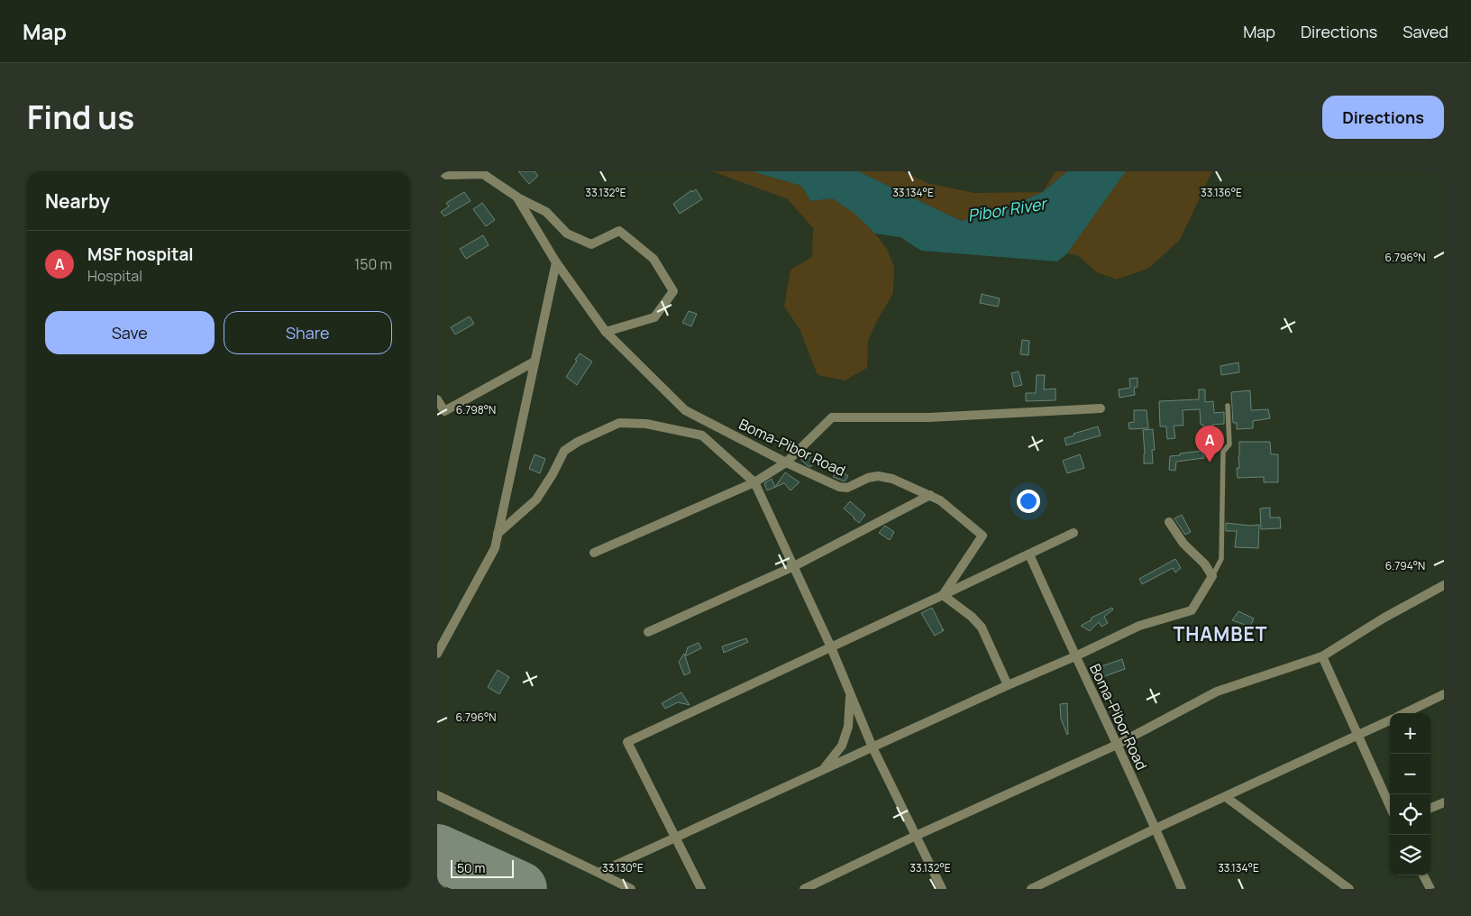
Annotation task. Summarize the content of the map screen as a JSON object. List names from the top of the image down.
{
  "streets": {
    "street": ["Boma-Pibor Road"]
  },
  "districts": ["THAMBET"],
  "water": ["Pibor River"],
  "scale_bar": "50 m",
  "page": {
    "header": "Map",
    "nav": ["Map", "Directions", "Saved"],
    "title": "Find us",
    "buttons": [
      "Directions",
      ["Save", "Share"]
    ],
    "heading": "Nearby",
    "list": [
      {
        "mark": "A",
        "name": "MSF hospital",
        "note": "Hospital",
        "value": "150 m"
      }
    ],
    "pins": "A",
    "map_buttons": ["+", "−"],
    "scale": "50 m"
  },
  "coordinates": [
    "33.132°E",
    "33.134°E",
    "33.136°E",
    "6.796°N",
    "6.798°N",
    "6.794°N",
    "33.130°E"
  ]
}
